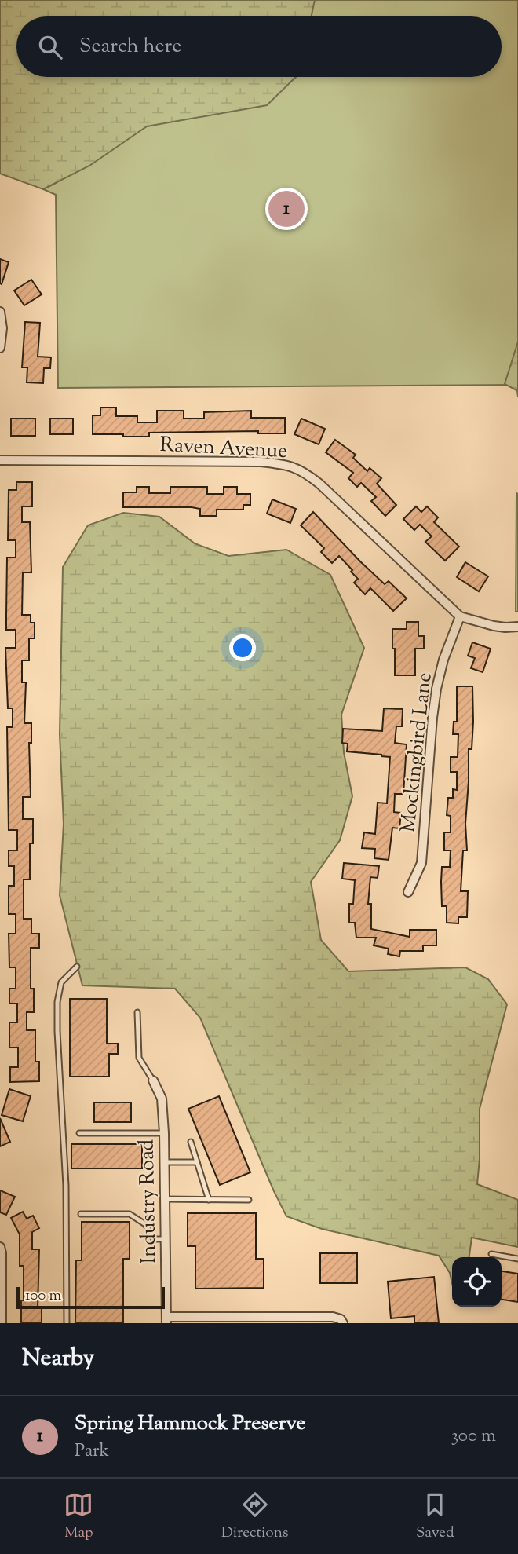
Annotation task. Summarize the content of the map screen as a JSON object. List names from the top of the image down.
{
  "streets": {
    "street": ["Raven Avenue", "Mockingbird Lane", "Industry Road"]
  },
  "crossings": [
    ["Raven Avenue", "Mockingbird Lane"]
  ],
  "scale_bar": "100 m",
  "page": {
    "search": "Search here",
    "pins": "1",
    "scale": "100 m",
    "heading": "Nearby",
    "list": [
      {
        "mark": "1",
        "name": "Spring Hammock Preserve",
        "note": "Park",
        "value": "300 m"
      }
    ],
    "nav": ["Map", "Directions", "Saved"]
  }
}
